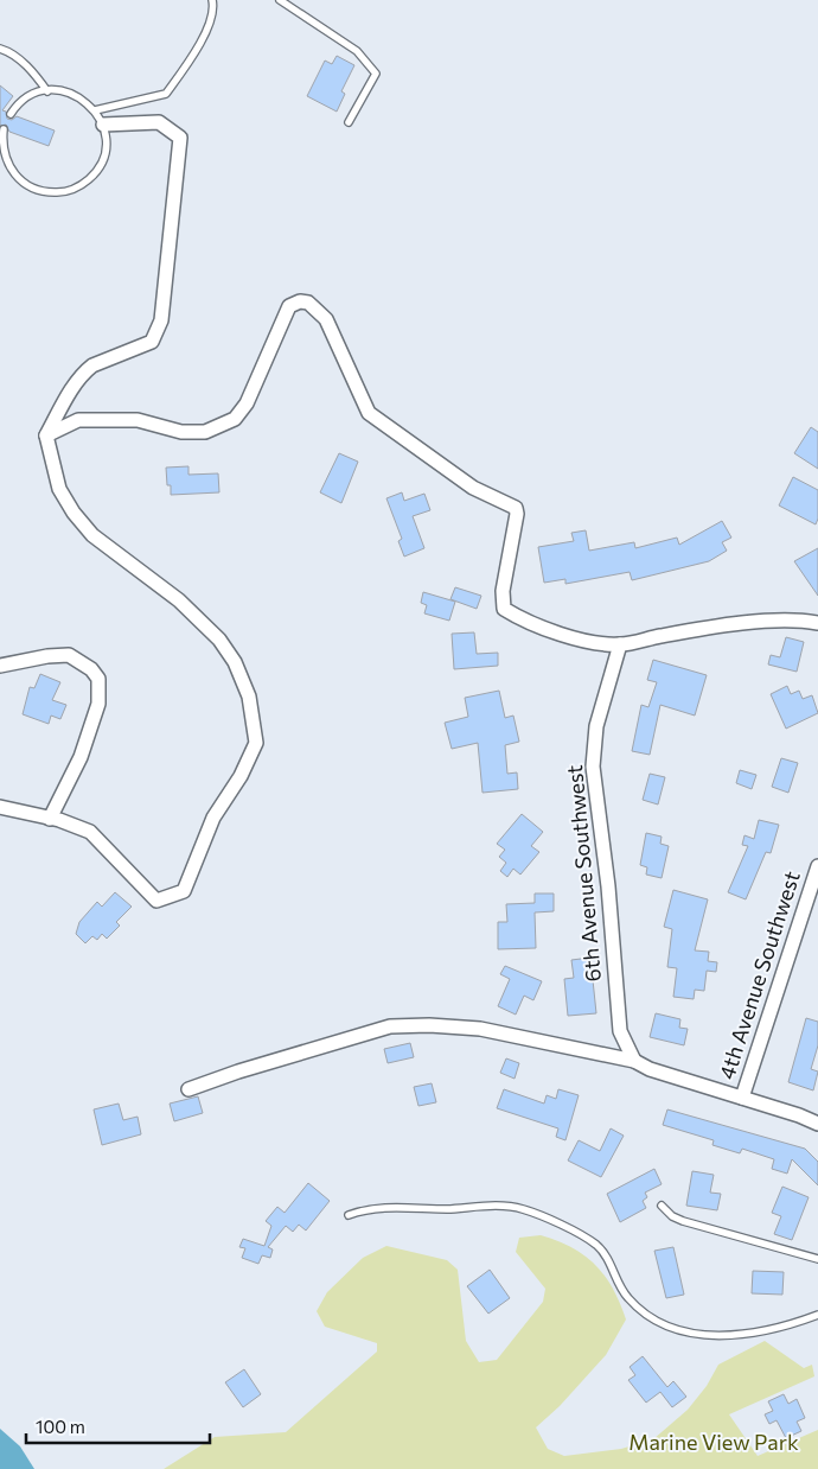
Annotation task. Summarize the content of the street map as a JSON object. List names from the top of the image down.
{
  "streets": {
    "street": ["6th Avenue Southwest", "4th Avenue Southwest"]
  },
  "parks": ["Marine View Park"],
  "scale_bar": "100 m"
}
